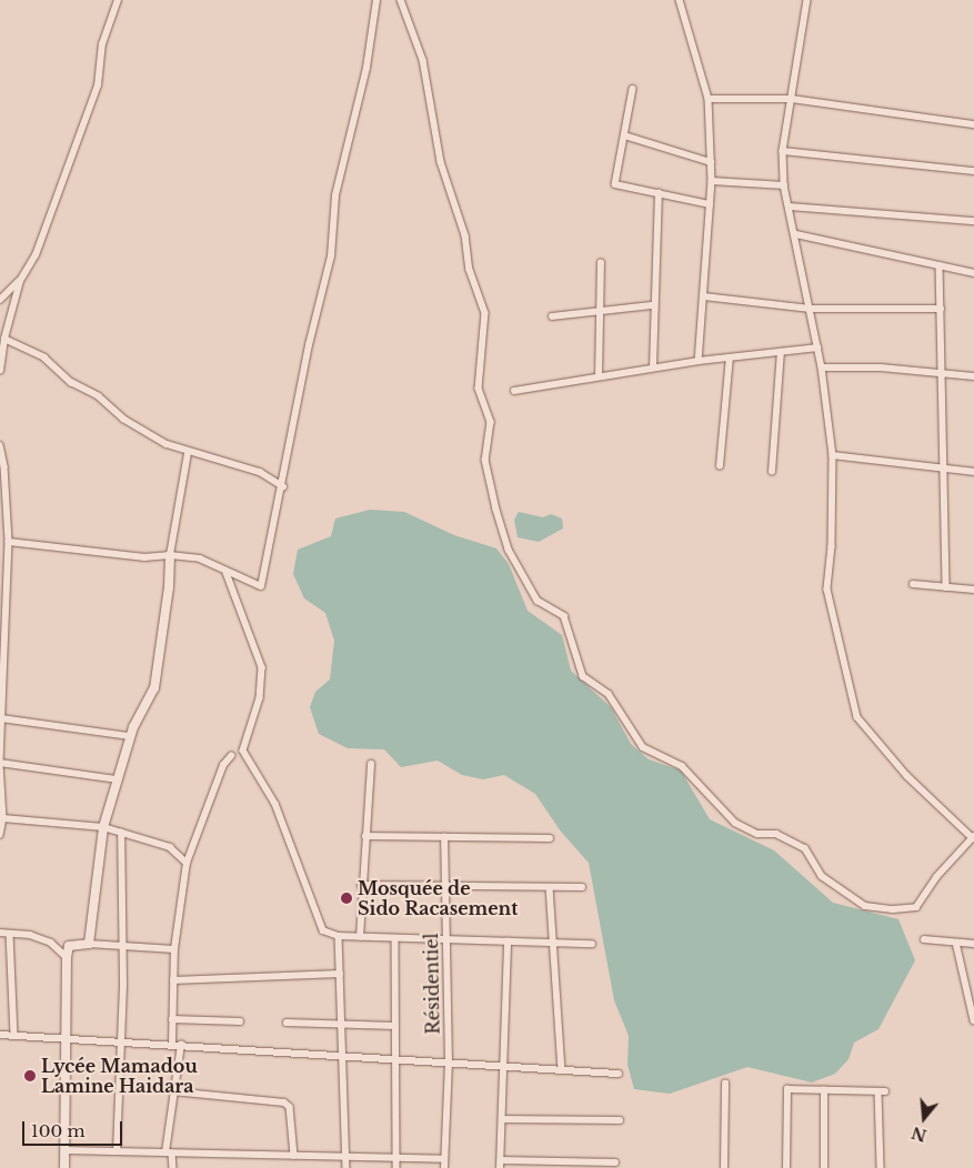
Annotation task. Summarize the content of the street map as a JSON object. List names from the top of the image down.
{
  "streets": {
    "street": ["Résidentiel"]
  },
  "places": ["Mosquée de Sido Racasement", "Lycée Mamadou Lamine Haidara"],
  "scale_bar": "100 m",
  "north": "bottom"
}
